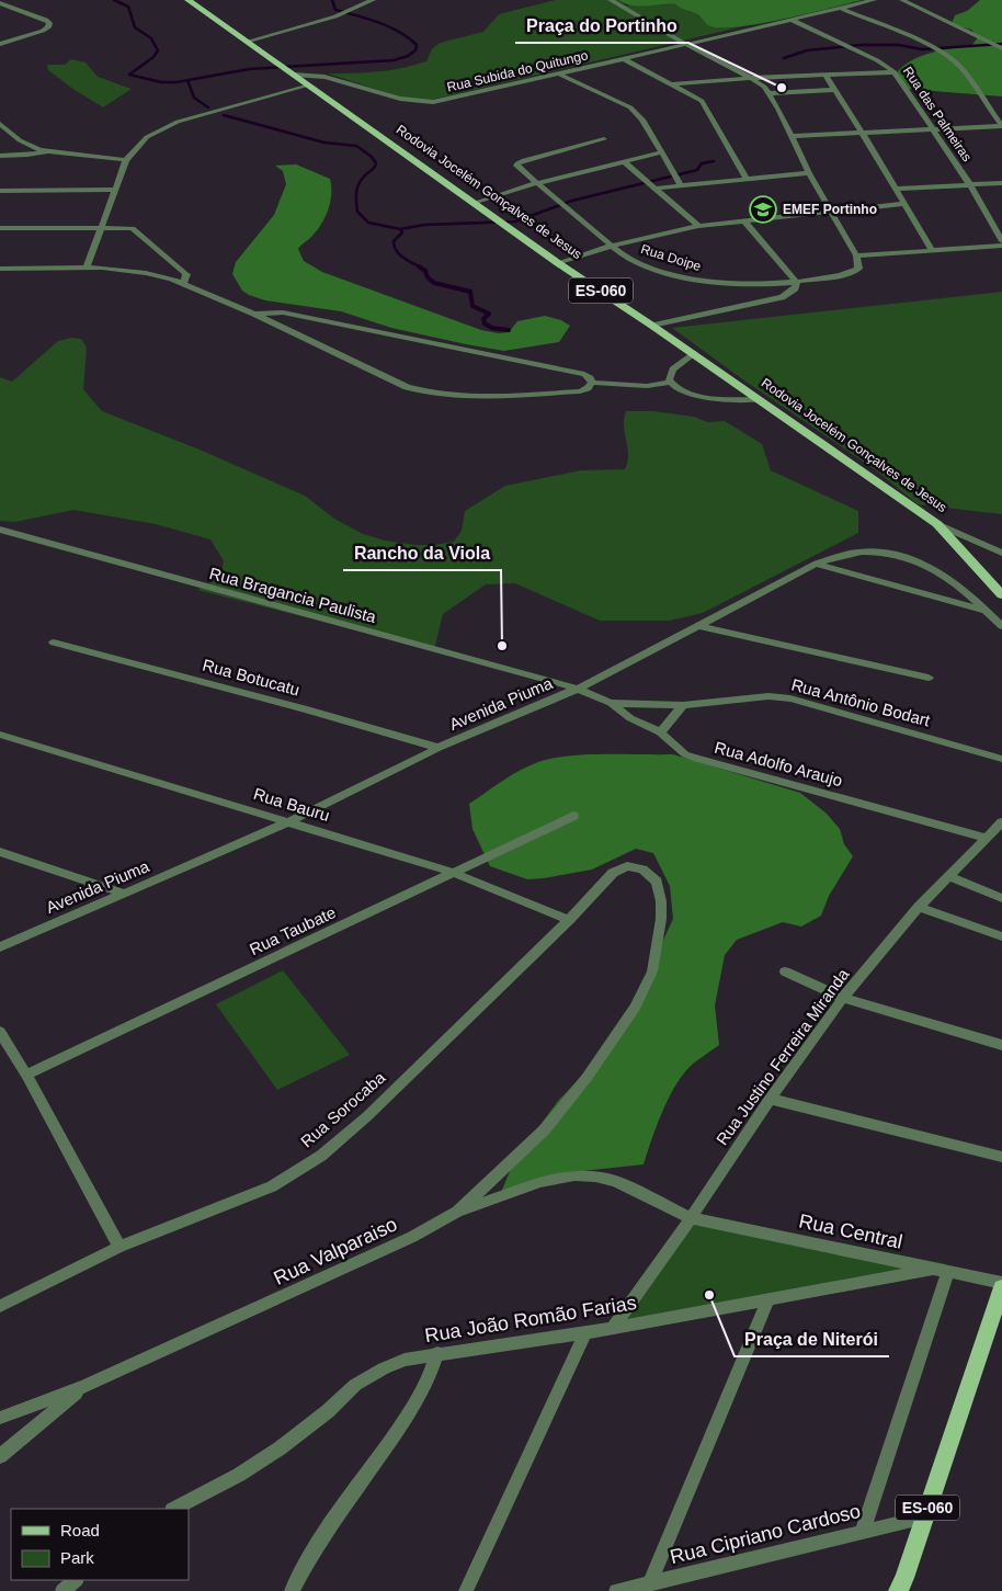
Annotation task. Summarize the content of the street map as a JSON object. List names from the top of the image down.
{
  "streets": {
    "main road": ["Rodovia Jocelém Gonçalves de Jesus", "ES-060"],
    "street": [
      "Rua Subida do Quitungo",
      "Rua das Palmeiras",
      "Rua Doipe",
      "Rua Bragancia Paulista",
      "Rua Botucatu",
      "Rua Antônio Bodart",
      "Avenida Piuma",
      "Rua Adolfo Araujo",
      "Rua Bauru",
      "Rua Taubate",
      "Rua Justino Ferreira Miranda",
      "Rua Sorocaba",
      "Rua Central",
      "Rua Valparaiso",
      "Rua João Romão Farias",
      "Rua Cipriano Cardoso"
    ]
  },
  "crossings": [
    ["Rua Subida do Quitungo", "Rua das Palmeiras"],
    ["Rua Subida do Quitungo", "Rodovia Jocelém Gonçalves de Jesus"],
    ["ES-060", "Rua Central"],
    ["ES-060", "Rua Cipriano Cardoso"],
    ["Rua Bragancia Paulista", "Avenida Piuma"],
    ["Rua Bragancia Paulista", "Rua Adolfo Araujo"],
    ["Rua Botucatu", "Avenida Piuma"],
    ["Rua Antônio Bodart", "Rua Adolfo Araujo"],
    ["Avenida Piuma", "Rua Adolfo Araujo"],
    ["Avenida Piuma", "Rua Bauru"],
    ["Rua Adolfo Araujo", "Rua Justino Ferreira Miranda"],
    ["Rua Bauru", "Rua Taubate"],
    ["Rua Bauru", "Rua Sorocaba"],
    ["Rua Justino Ferreira Miranda", "Rua Central"],
    ["Rua Justino Ferreira Miranda", "Rua Valparaiso"],
    ["Rua Justino Ferreira Miranda", "Rua João Romão Farias"],
    ["Rua Sorocaba", "Rua Valparaiso"],
    ["Rua Central", "Rua Valparaiso"],
    ["Rua Central", "Rua João Romão Farias"]
  ],
  "places": {
    "other": ["Praça do Portinho", "Rancho da Viola", "Praça de Niterói"],
    "school or university": ["EMEF Portinho"]
  },
  "legend": ["Road", "Park"]
}
